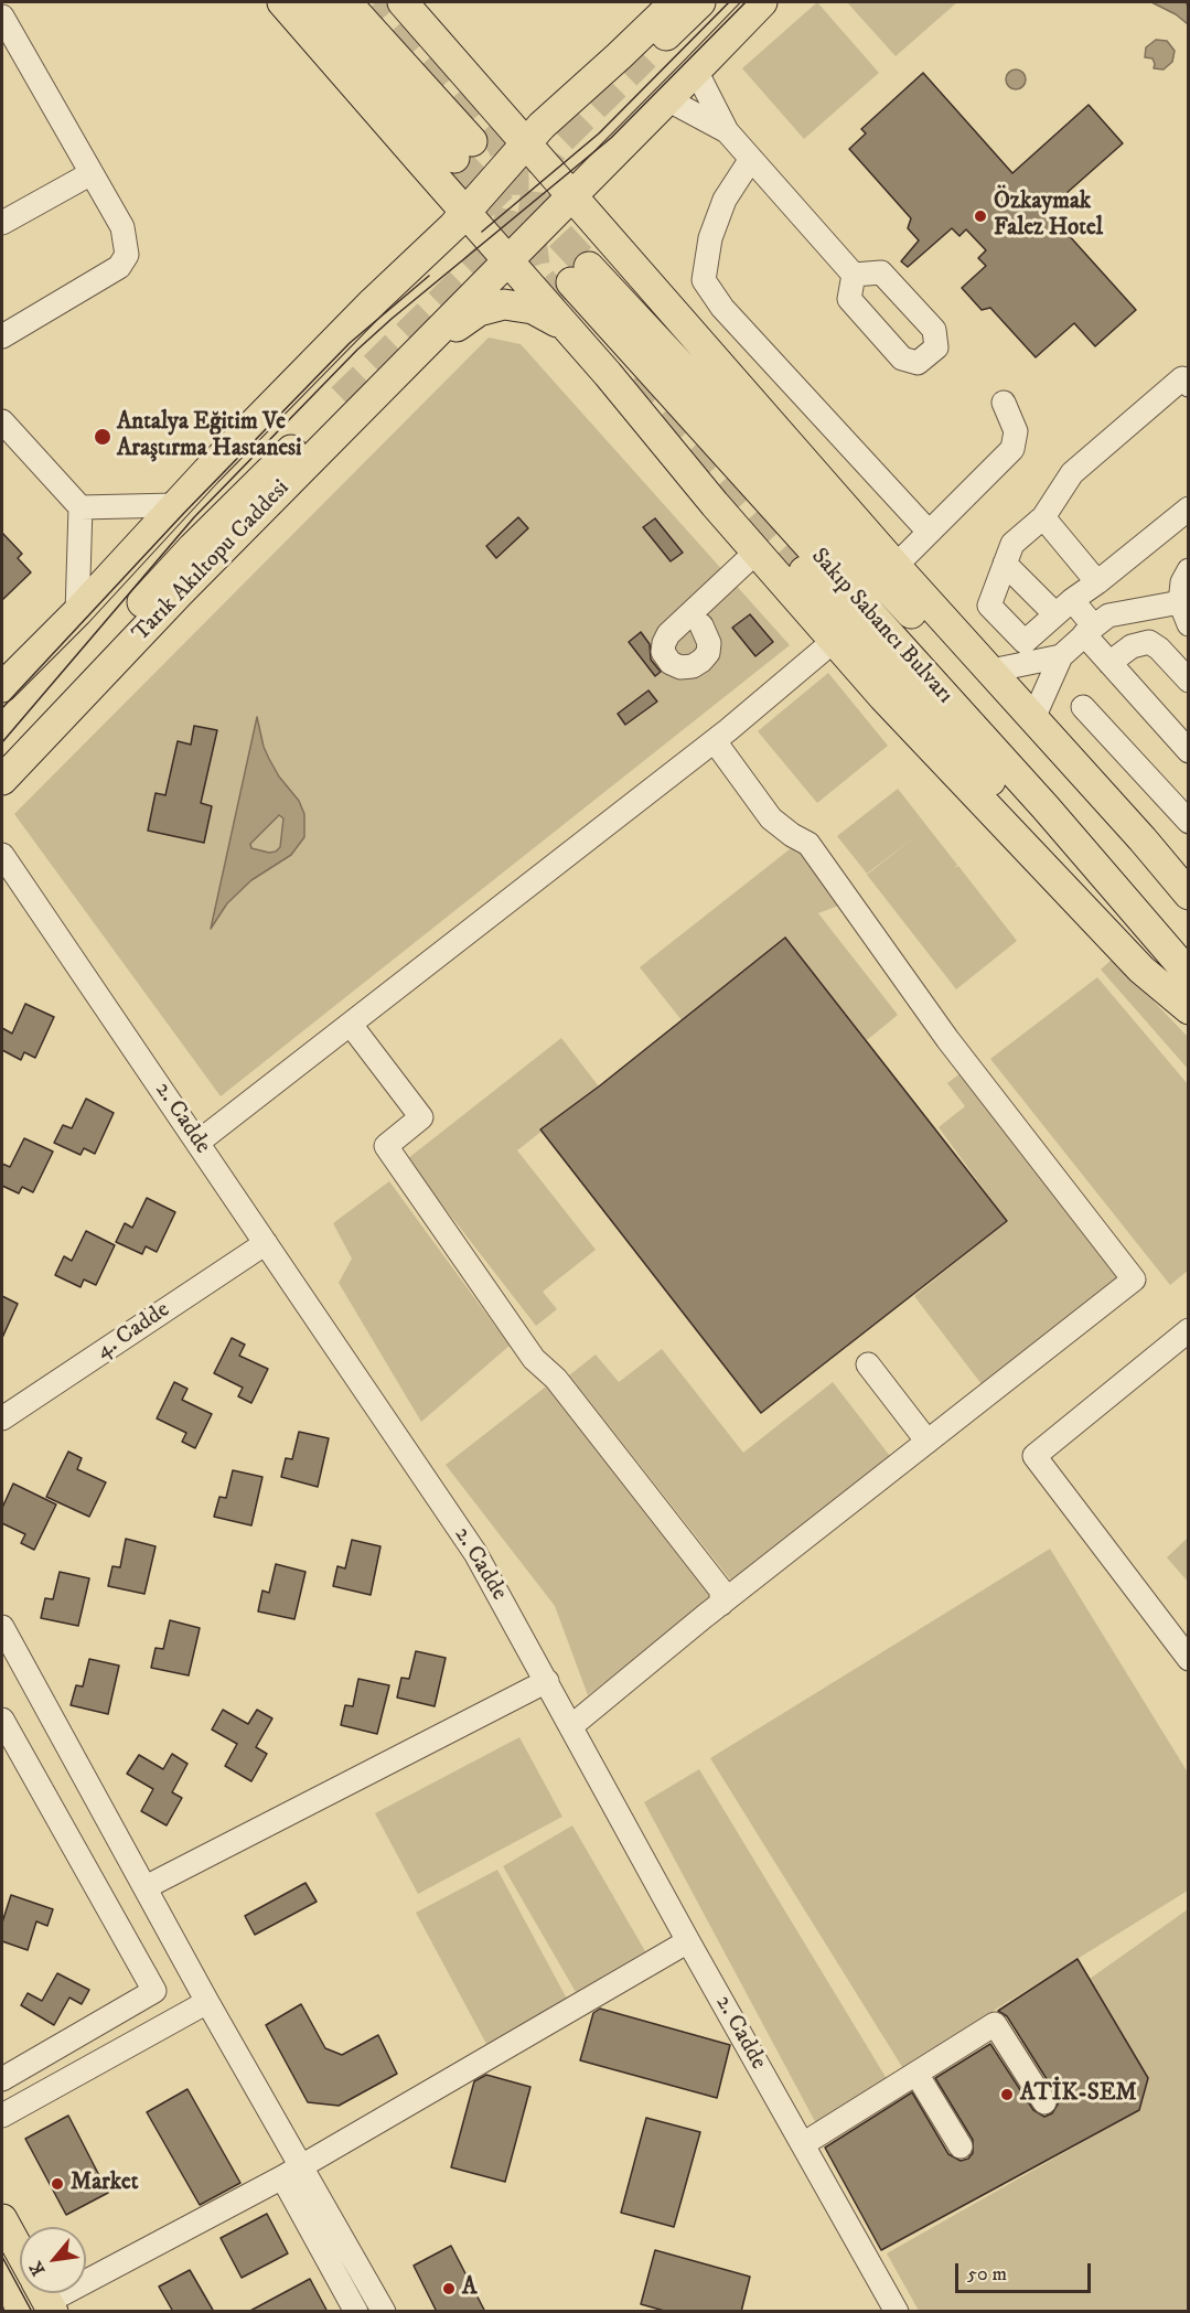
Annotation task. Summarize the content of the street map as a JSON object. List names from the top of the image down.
{
  "streets": {
    "main road": ["Tarık Akıltopu Caddesi", "Sakıp Sabancı Bulvarı"],
    "street": ["2. Cadde", "4. Cadde"]
  },
  "crossings": [
    ["2. Cadde", "4. Cadde"]
  ],
  "places": [
    "Özkaymak Falez Hotel",
    "Antalya Eğitim Ve Araştırma Hastanesi",
    "ATİK-SEM",
    "Market",
    "A"
  ],
  "scale_bar": "50 m",
  "north": "bottom left"
}
